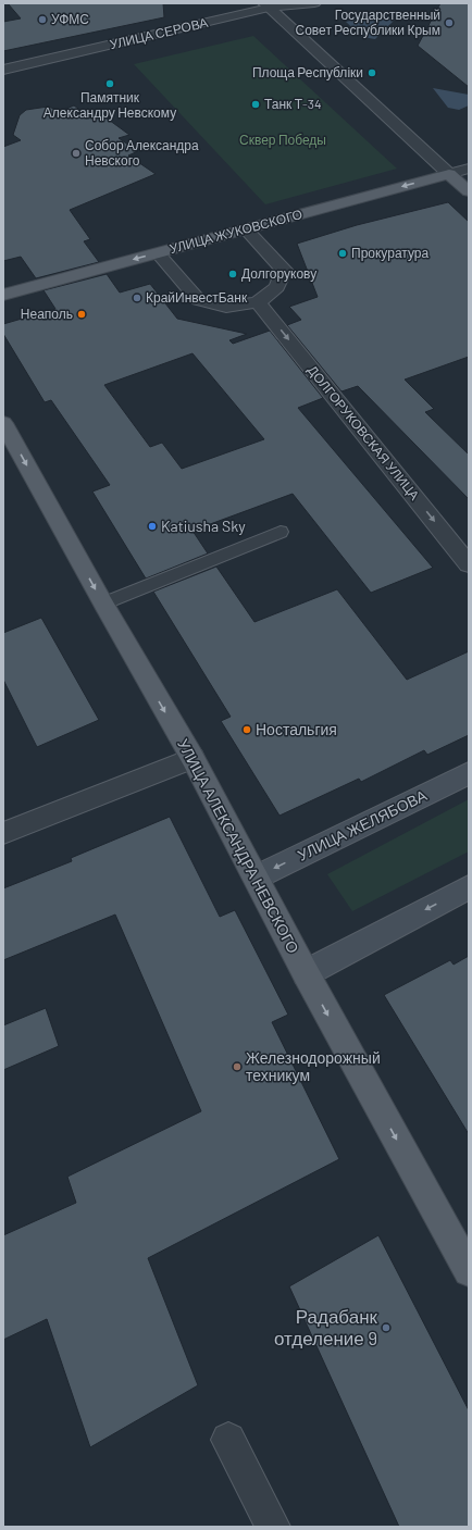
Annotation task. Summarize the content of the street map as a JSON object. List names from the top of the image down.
{
  "streets": {
    "main road": ["УЛИЦА ЖУКОВСКОГО", "УЛИЦА ЖЕЛЯБОВА", "УЛИЦА АЛЕКСАНДРА НЕВСКОГО"],
    "street": ["УЛИЦА СЕРОВА", "ДОЛГОРУКОВСКАЯ УЛИЦА"]
  },
  "crossings": [
    ["УЛИЦА ЖЕЛЯБОВА", "УЛИЦА АЛЕКСАНДРА НЕВСКОГО"]
  ],
  "one_way": ["УЛИЦА ЖУКОВСКОГО", "ДОЛГОРУКОВСКАЯ УЛИЦА", "УЛИЦА АЛЕКСАНДРА НЕВСКОГО"],
  "parks": ["Сквер Победы"],
  "places": [
    "УФМС",
    "Государственный Совет Республики Крым",
    "Площа Республіки",
    "Памятник Александру Невскому",
    "Танк Т-34",
    "Собор Александра Невского",
    "Прокуратура",
    "Долгорукову",
    "КрайИнвестБанк",
    "Неаполь",
    "Katiusha Sky",
    "Ностальгия",
    "Железнодорожный техникум",
    "Радабанк отделение 9"
  ]
}
